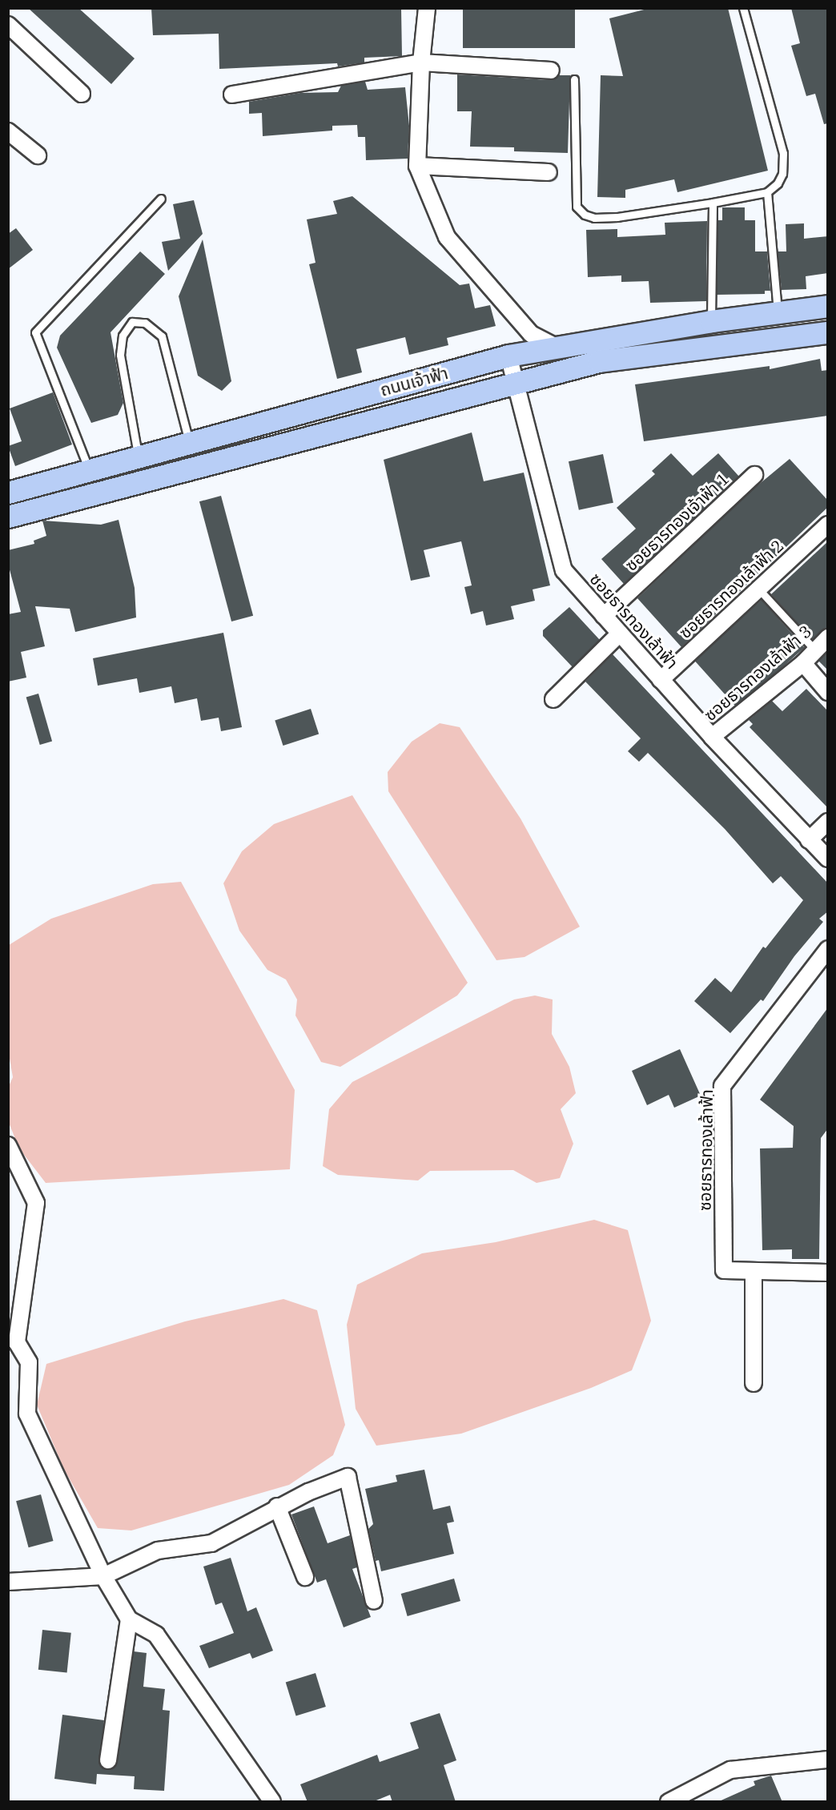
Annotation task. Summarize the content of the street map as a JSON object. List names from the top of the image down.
{
  "streets": {
    "main road": ["ถนนเจ้าฟ้า"],
    "street": [
      "ซอยธารทองเจ้าฟ้า 1",
      "ซอยธารทองเล้าฟ้า 2",
      "ซอยธารทองเล้าฟ้า",
      "ซอยธารทองเล้าฟ้า 3"
    ]
  },
  "crossings": [
    ["ถนนเจ้าฟ้า", "ซอยธารทองเล้าฟ้า"],
    ["ซอยธารทองเจ้าฟ้า 1", "ซอยธารทองเล้าฟ้า"],
    ["ซอยธารทองเล้าฟ้า 2", "ซอยธารทองเล้าฟ้า"],
    ["ซอยธารทองเล้าฟ้า", "ซอยธารทองเล้าฟ้า 3"]
  ]
}
